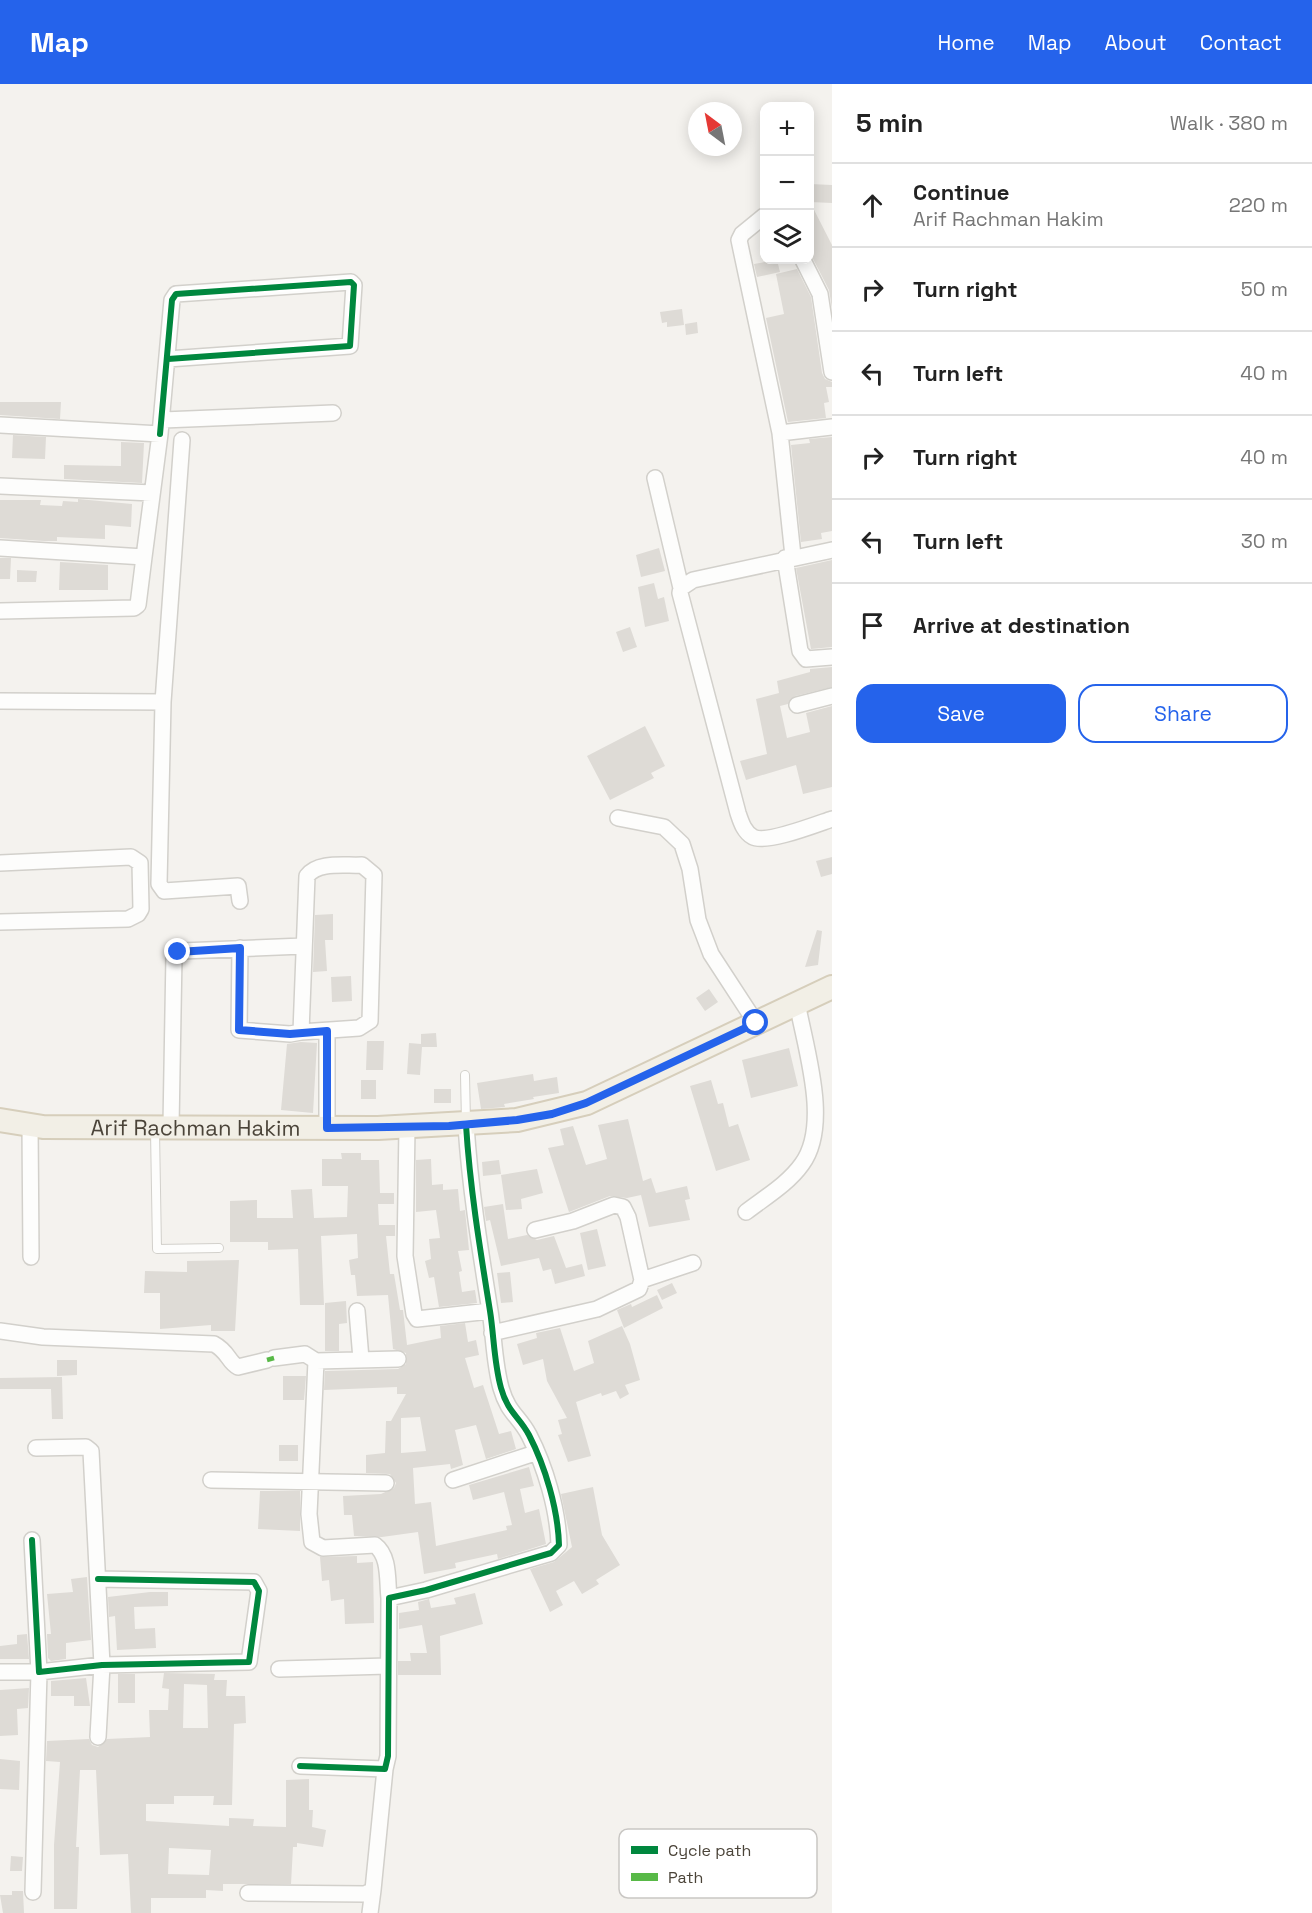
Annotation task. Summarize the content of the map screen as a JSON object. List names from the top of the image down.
{
  "streets": {
    "main road": ["Arif Rachman Hakim"]
  },
  "legend": ["Cycle path", "Path"],
  "north": "top left",
  "page": {
    "header": "Map",
    "nav": [
      "Home",
      "Map",
      "About",
      "Contact"
    ],
    "heading": ["5 min", "Walk · 380 m"],
    "map_buttons": ["+", "−"],
    "list": [
      ["Continue", "Arif Rachman Hakim", "220 m"],
      ["Turn right", "50 m"],
      ["Turn left", "40 m"],
      ["Turn right", "40 m"],
      ["Turn left", "30 m"],
      "Arrive at destination"
    ],
    "buttons": ["Save", "Share"]
  }
}
